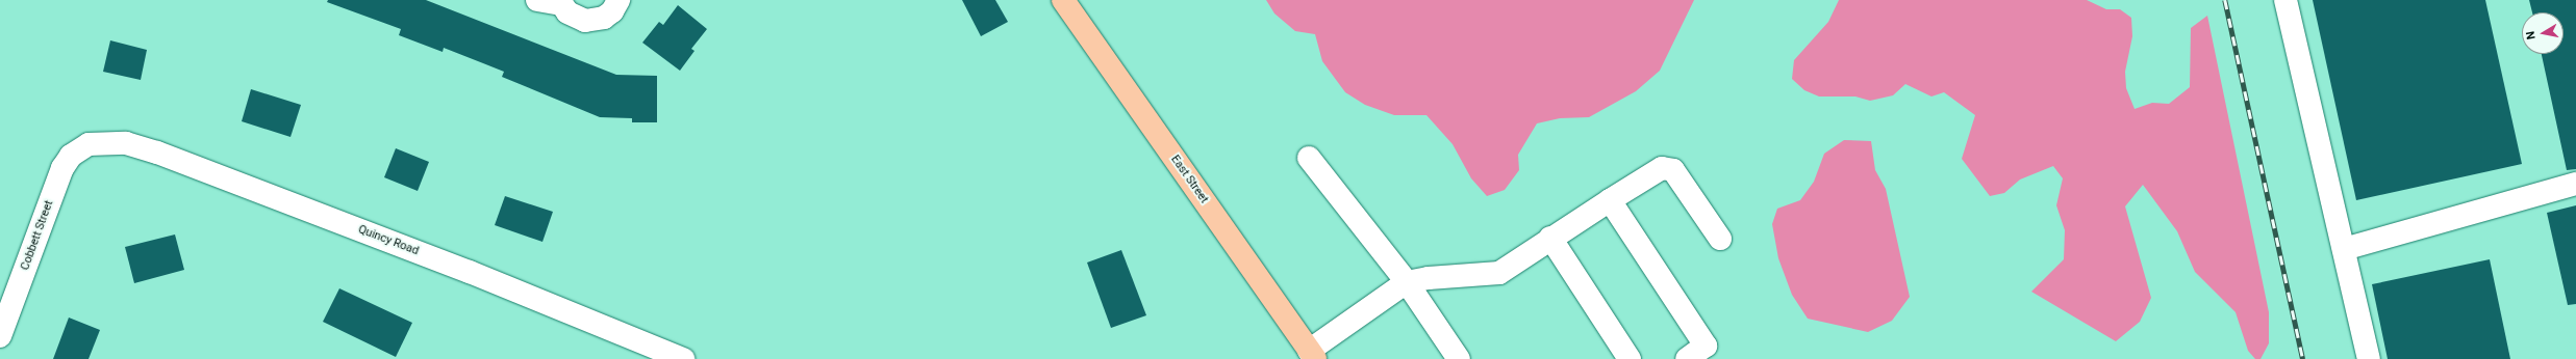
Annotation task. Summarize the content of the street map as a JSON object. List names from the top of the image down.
{
  "streets": {
    "main road": ["East Street"],
    "street": ["Cobbett Street", "Quincy Road"]
  },
  "crossings": [
    ["Cobbett Street", "Quincy Road"]
  ],
  "north": "left"
}
